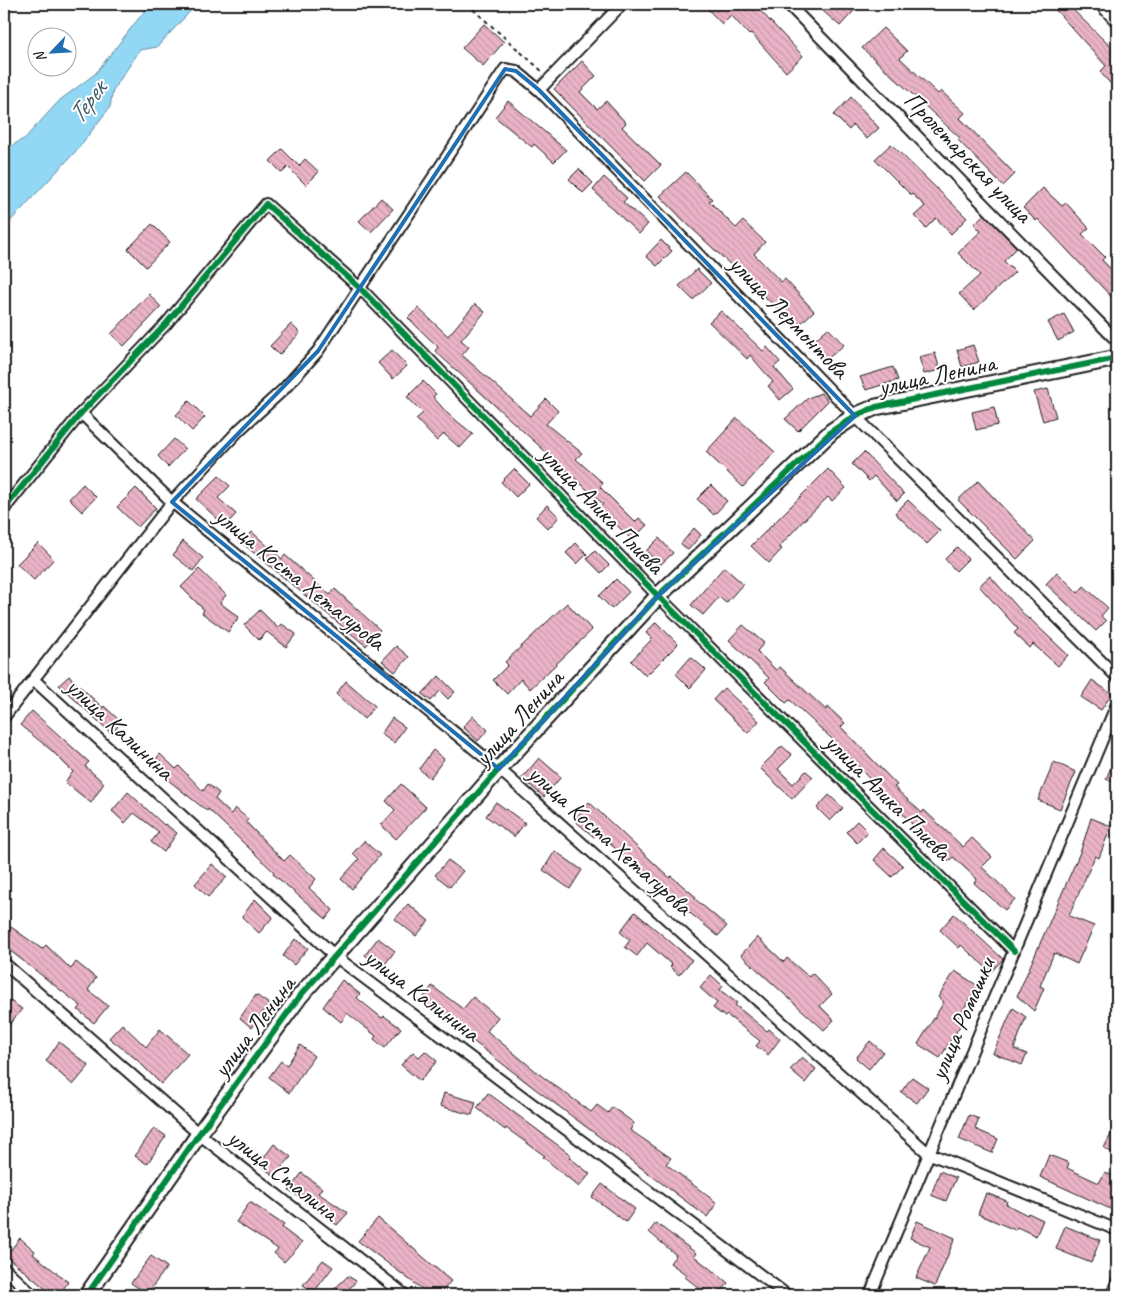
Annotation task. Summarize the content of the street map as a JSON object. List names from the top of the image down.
{
  "streets": {
    "street": [
      "Пролетарская улица",
      "улица Лермонтова",
      "улица Ленина",
      "улица Алика Плиева",
      "улица Коста Хетагурова",
      "улица Калинина",
      "улица Ромашки",
      "улица Сталина"
    ]
  },
  "crossings": [
    ["улица Лермонтова", "улица Ленина"],
    ["улица Лермонтова", "улица Алика Плиева"],
    ["улица Ленина", "улица Алика Плиева"],
    ["улица Ленина", "улица Коста Хетагурова"],
    ["улица Ленина", "улица Калинина"],
    ["улица Ленина", "улица Сталина"],
    ["улица Алика Плиева", "улица Коста Хетагурова"],
    ["улица Алика Плиева", "улица Ромашки"],
    ["улица Коста Хетагурова", "улица Ромашки"]
  ],
  "water": ["Терек"],
  "north": "bottom left"
}
